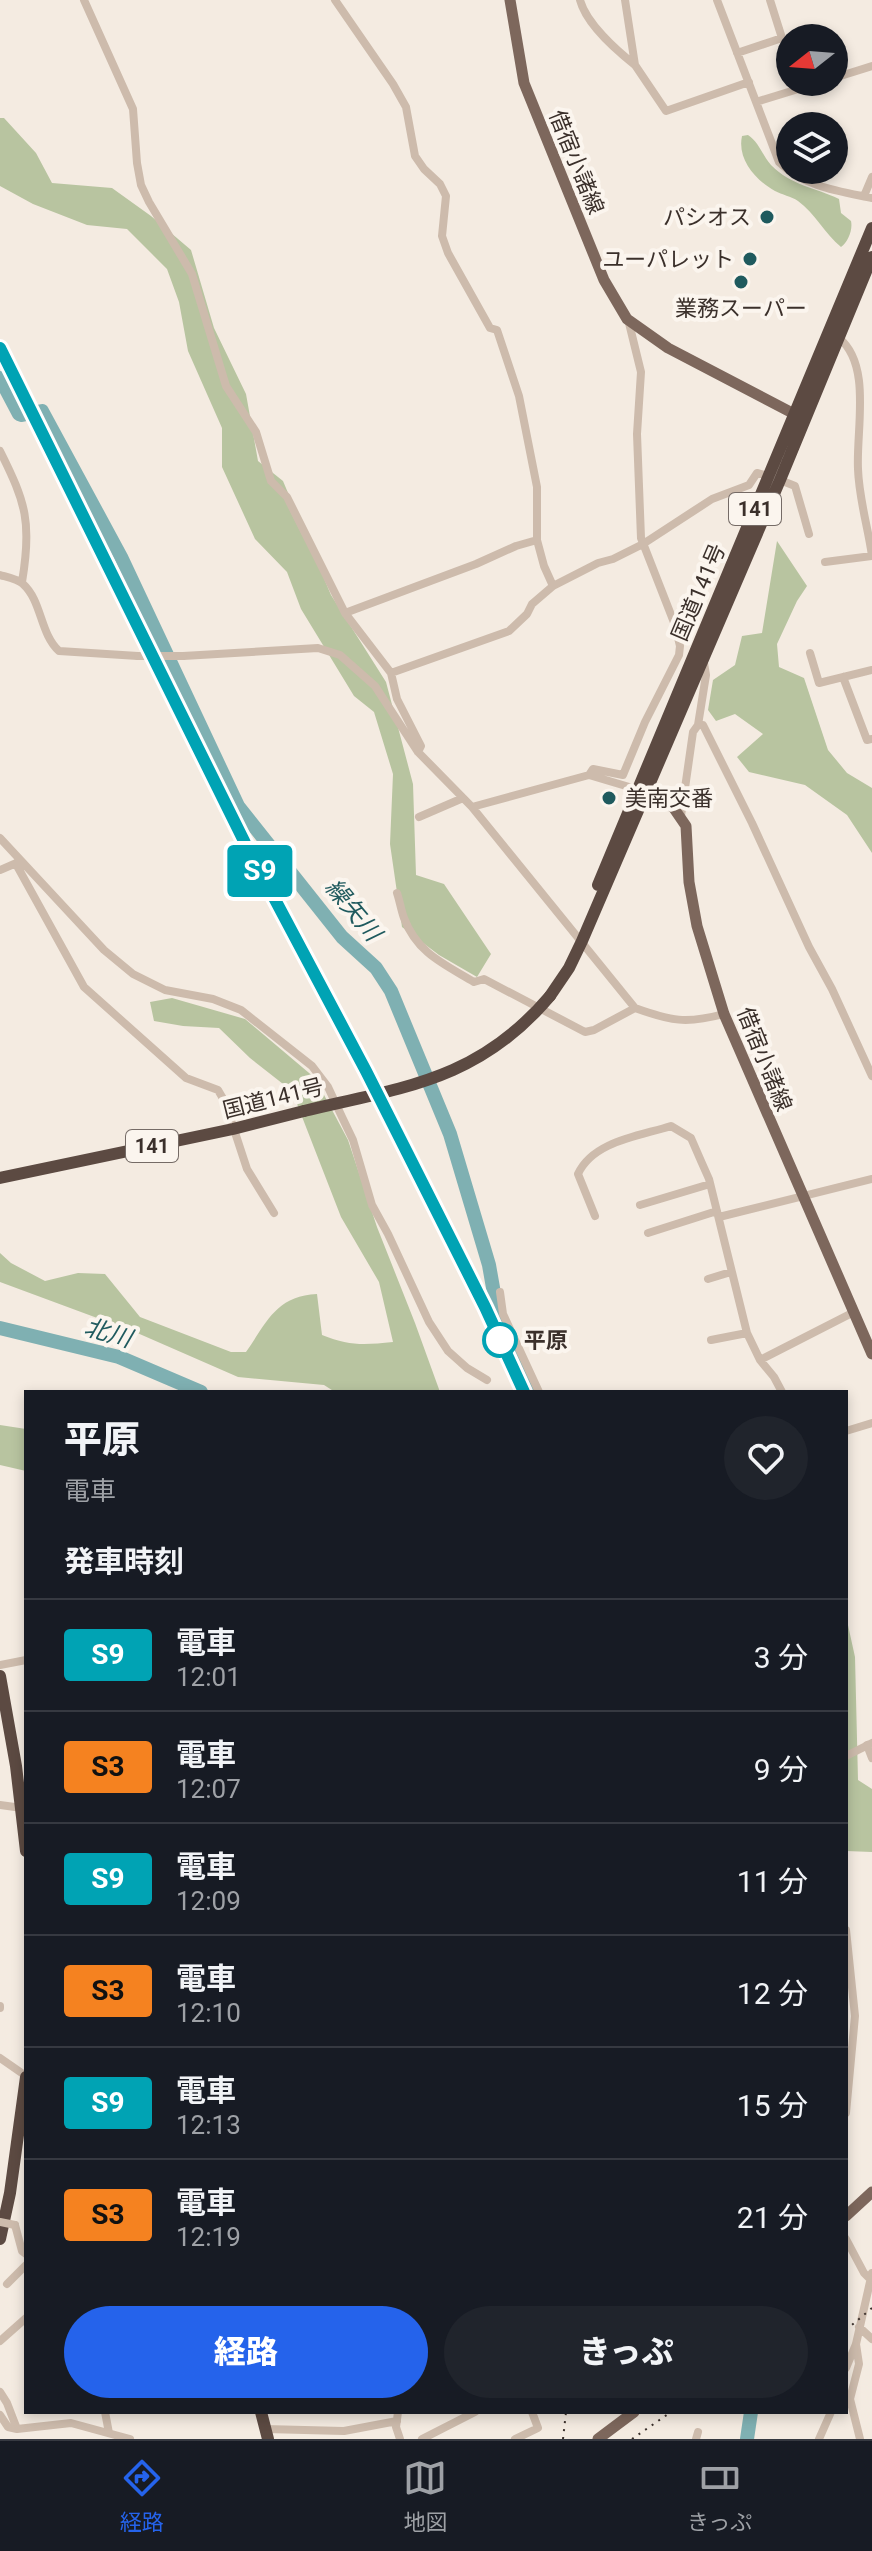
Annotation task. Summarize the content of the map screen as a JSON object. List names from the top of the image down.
{
  "streets": {
    "highway": ["141", "国道141号"],
    "main road": ["借宿小諸線"]
  },
  "crossings": [
    ["借宿小諸線", "国道141号"]
  ],
  "water": ["繰矢川", "北川"],
  "places": [
    "パシオス",
    "ユーパレット",
    "業務スーパー",
    "美南交番",
    "平原"
  ],
  "north": "left",
  "page": {
    "on_map": "S9",
    "heading": [
      ["平原", "電車"],
      "発車時刻"
    ],
    "list": [
      {
        "mark": "S9",
        "name": "電車",
        "note": "12:01",
        "value": "3 分"
      },
      {
        "mark": "S3",
        "name": "電車",
        "note": "12:07",
        "value": "9 分"
      },
      {
        "mark": "S9",
        "name": "電車",
        "note": "12:09",
        "value": "11 分"
      },
      {
        "mark": "S3",
        "name": "電車",
        "note": "12:10",
        "value": "12 分"
      },
      {
        "mark": "S9",
        "name": "電車",
        "note": "12:13",
        "value": "15 分"
      },
      {
        "mark": "S3",
        "name": "電車",
        "note": "12:19",
        "value": "21 分"
      }
    ],
    "buttons": ["経路", "きっぷ"],
    "tabs": ["経路", "地図", "きっぷ"]
  }
}
